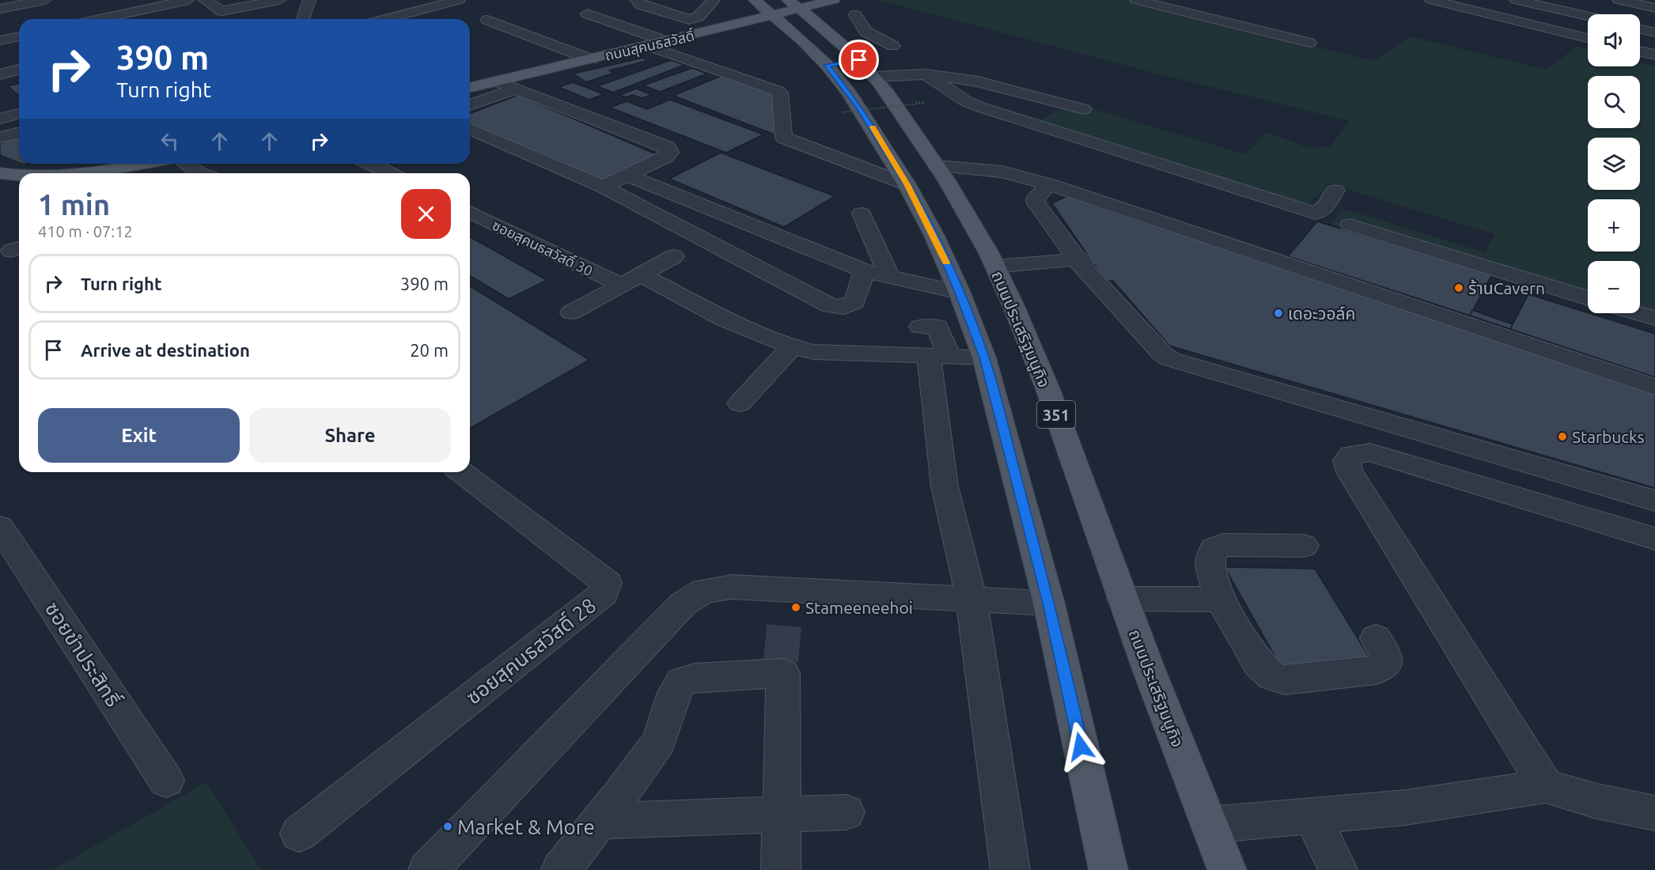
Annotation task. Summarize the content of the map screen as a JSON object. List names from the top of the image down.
{
  "streets": {
    "main road": ["ถนนสุคนธสวัสดิ์", "ถนนประเสริฐมนูกิจ", "351"],
    "street": ["ซอยสุคนธสวัสดิ์ 30", "ซอยสุคนธสวัสดิ์ 28", "ซอยขำประสิทธิ์"]
  },
  "crossings": [
    ["ถนนสุคนธสวัสดิ์", "ถนนประเสริฐมนูกิจ"]
  ],
  "places": [
    "ร้านCavern",
    "เดอะวอล์ค",
    "Starbucks",
    "Stameeneehoi",
    "Market & More"
  ],
  "page": {
    "map_buttons": ["+", "−"],
    "turn": ["390 m", "Turn right"],
    "heading": ["1 min", "410 m · 07:12"],
    "list": [
      {
        "name": "Turn right",
        "value": "390 m"
      },
      {
        "name": "Arrive at destination",
        "value": "20 m"
      }
    ],
    "buttons": ["Exit", "Share"]
  }
}
